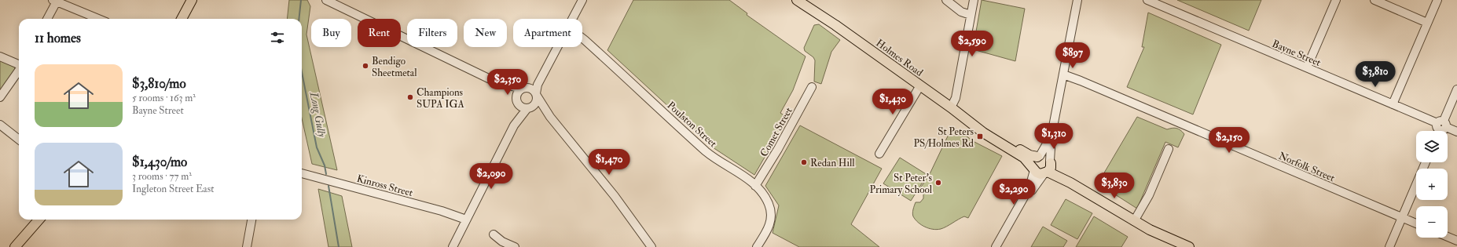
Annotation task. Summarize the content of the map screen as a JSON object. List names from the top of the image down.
{
  "streets": {
    "main road": ["Holmes Road"],
    "street": [
      "Bayne Street",
      "Poulston Street",
      "Comet Street",
      "Norfolk Street",
      "Kinross Street"
    ]
  },
  "crossings": [
    ["Poulston Street", "Comet Street"]
  ],
  "water": ["Long Gully"],
  "places": {
    "other": [
      "Bendigo Sheetmetal",
      "Champions SUPA IGA",
      "Redan Hill",
      "St Peter's Primary School"
    ],
    "transit": ["St Peters PS/Holmes Rd"]
  },
  "page": {
    "chip": [
      "Buy",
      "Rent",
      "Filters",
      "New",
      "Apartment"
    ],
    "heading": "11 homes",
    "price": [
      "$2,590",
      "$897",
      "$3,810",
      "$2,350",
      "$1,430",
      "$1,310",
      "$2,150",
      "$1,470",
      "$2,090",
      "$3,830",
      "$2,290"
    ],
    "list": [
      {
        "name": "$3,810/mo",
        "note": "5 rooms · 163 m² · Bayne Street"
      },
      {
        "name": "$1,430/mo",
        "note": "3 rooms · 77 m² · Ingleton Street East"
      }
    ],
    "map_buttons": ["+", "−"]
  }
}
